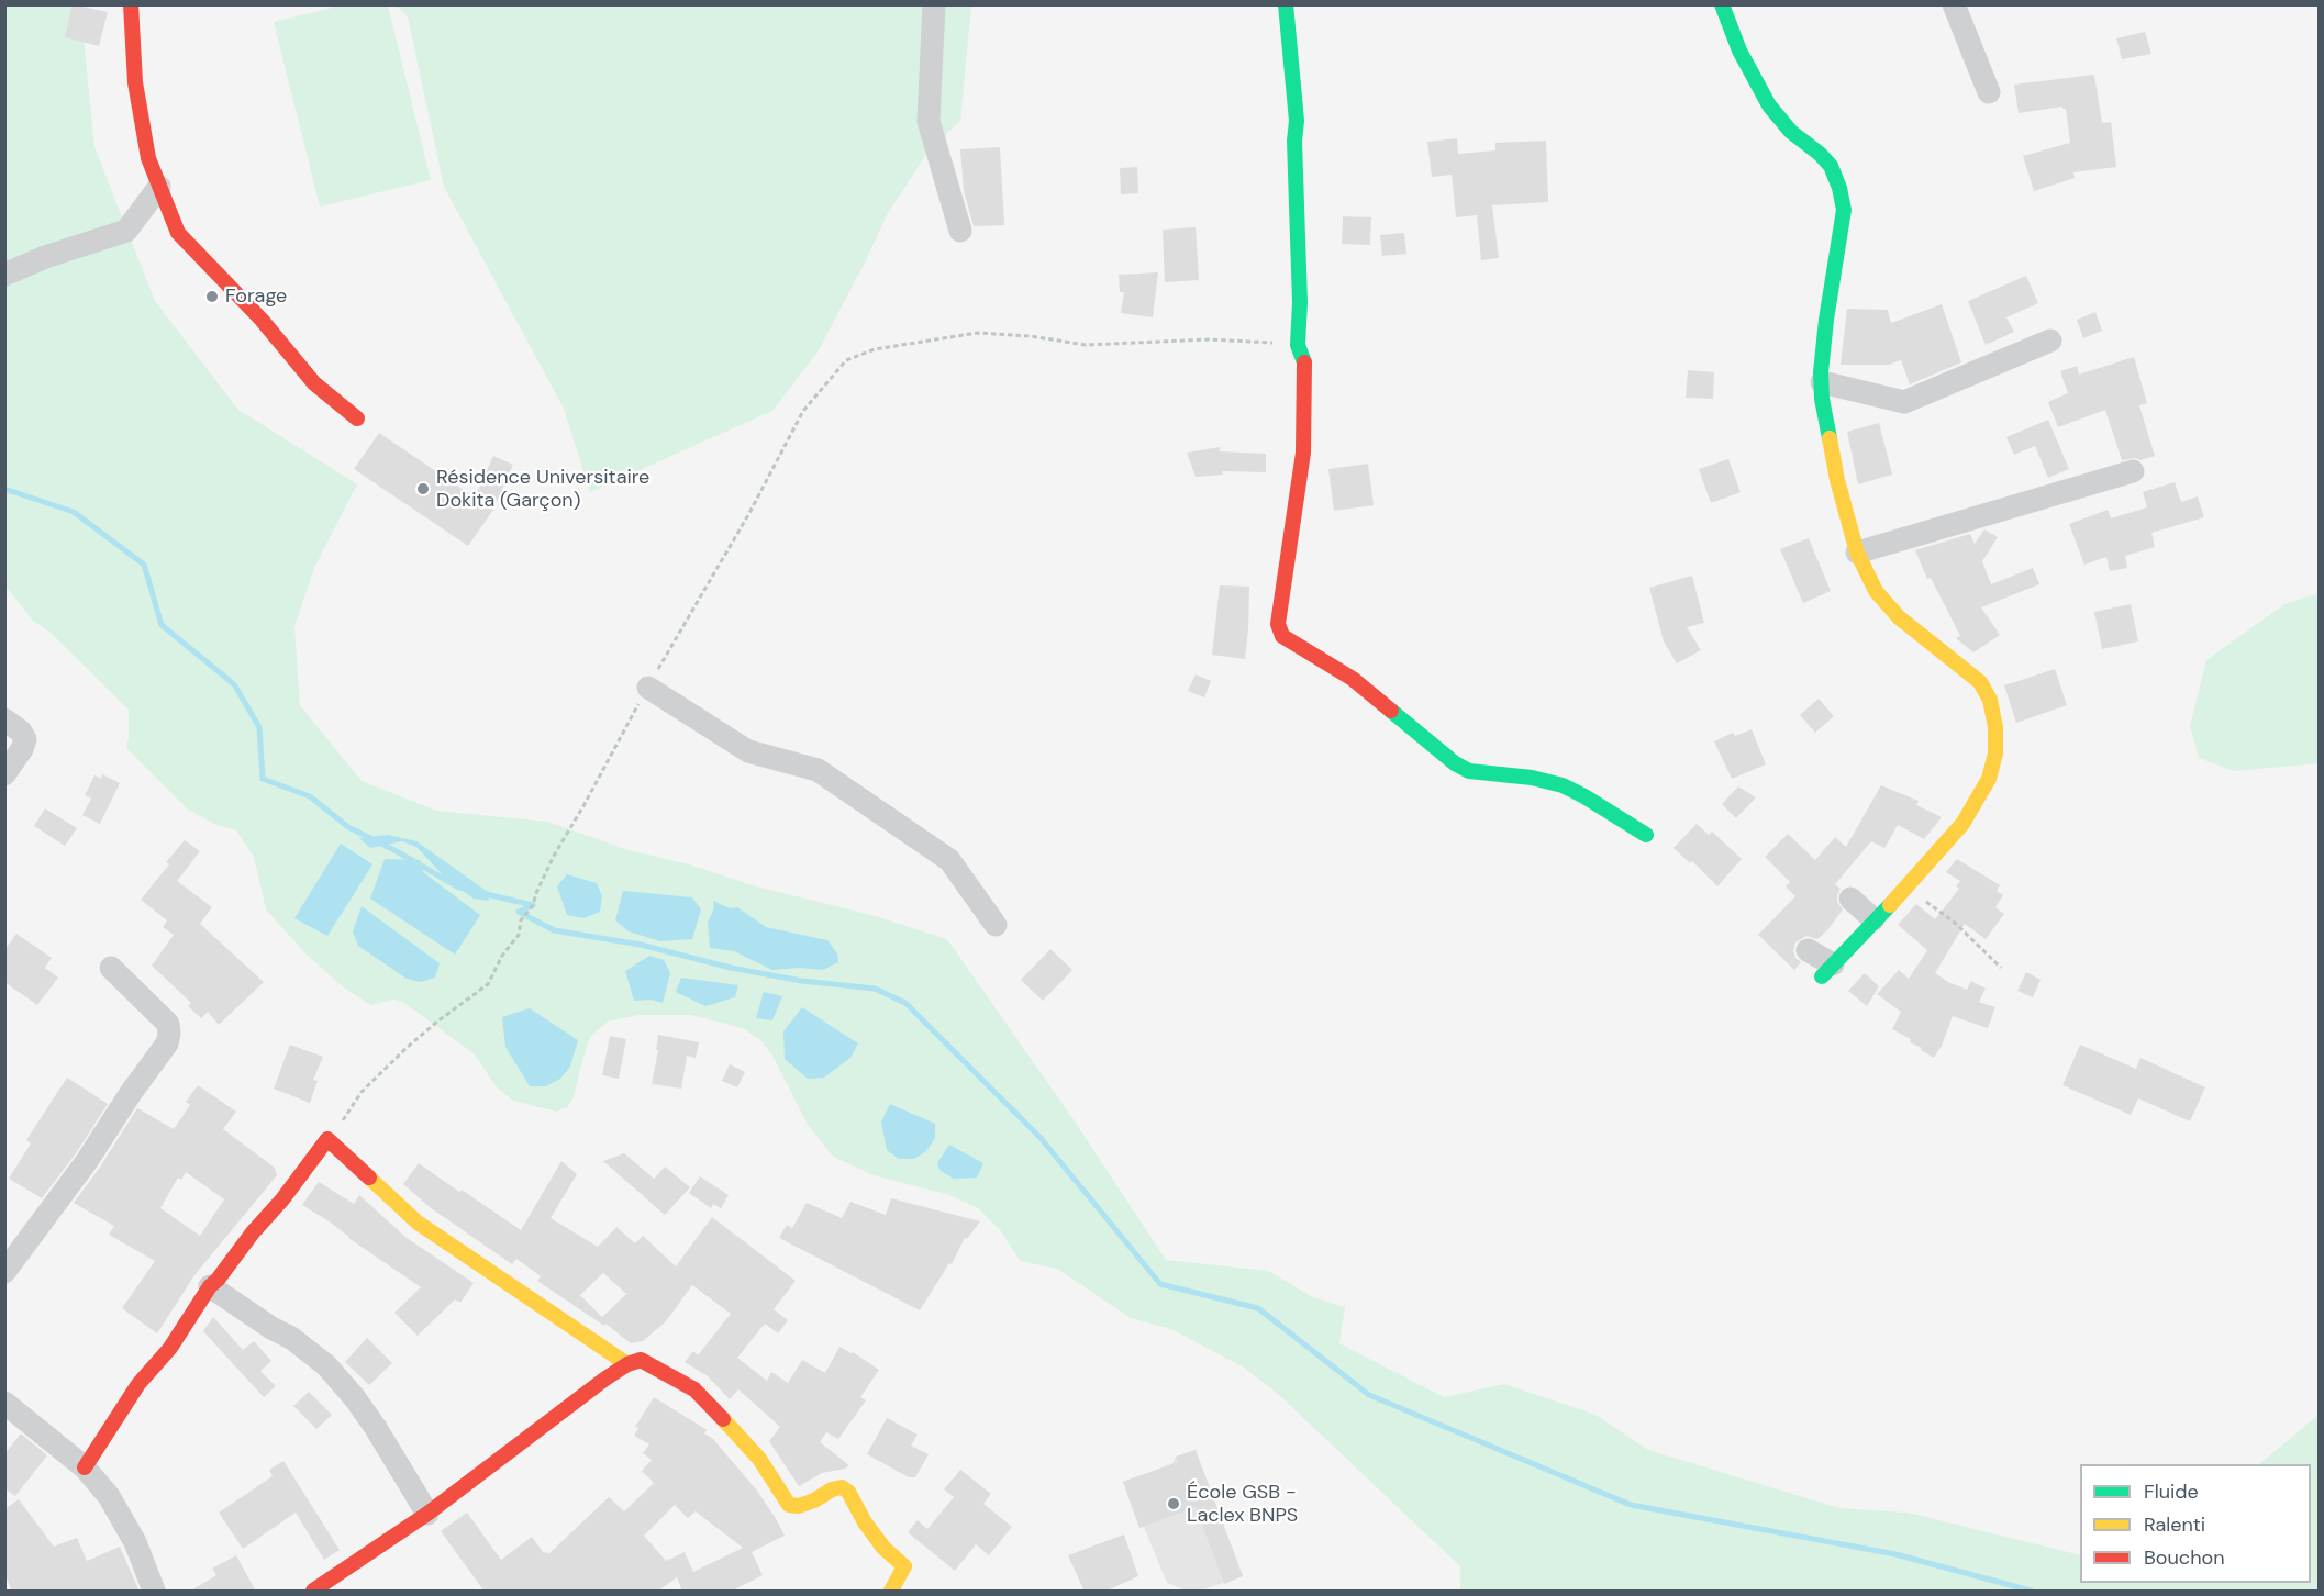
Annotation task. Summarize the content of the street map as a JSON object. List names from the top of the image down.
{
  "places": ["Forage", "Résidence Universitaire Dokita (Garçon)", "École GSB - Laclex BNPS"],
  "legend": ["Fluide", "Ralenti", "Bouchon"]
}
